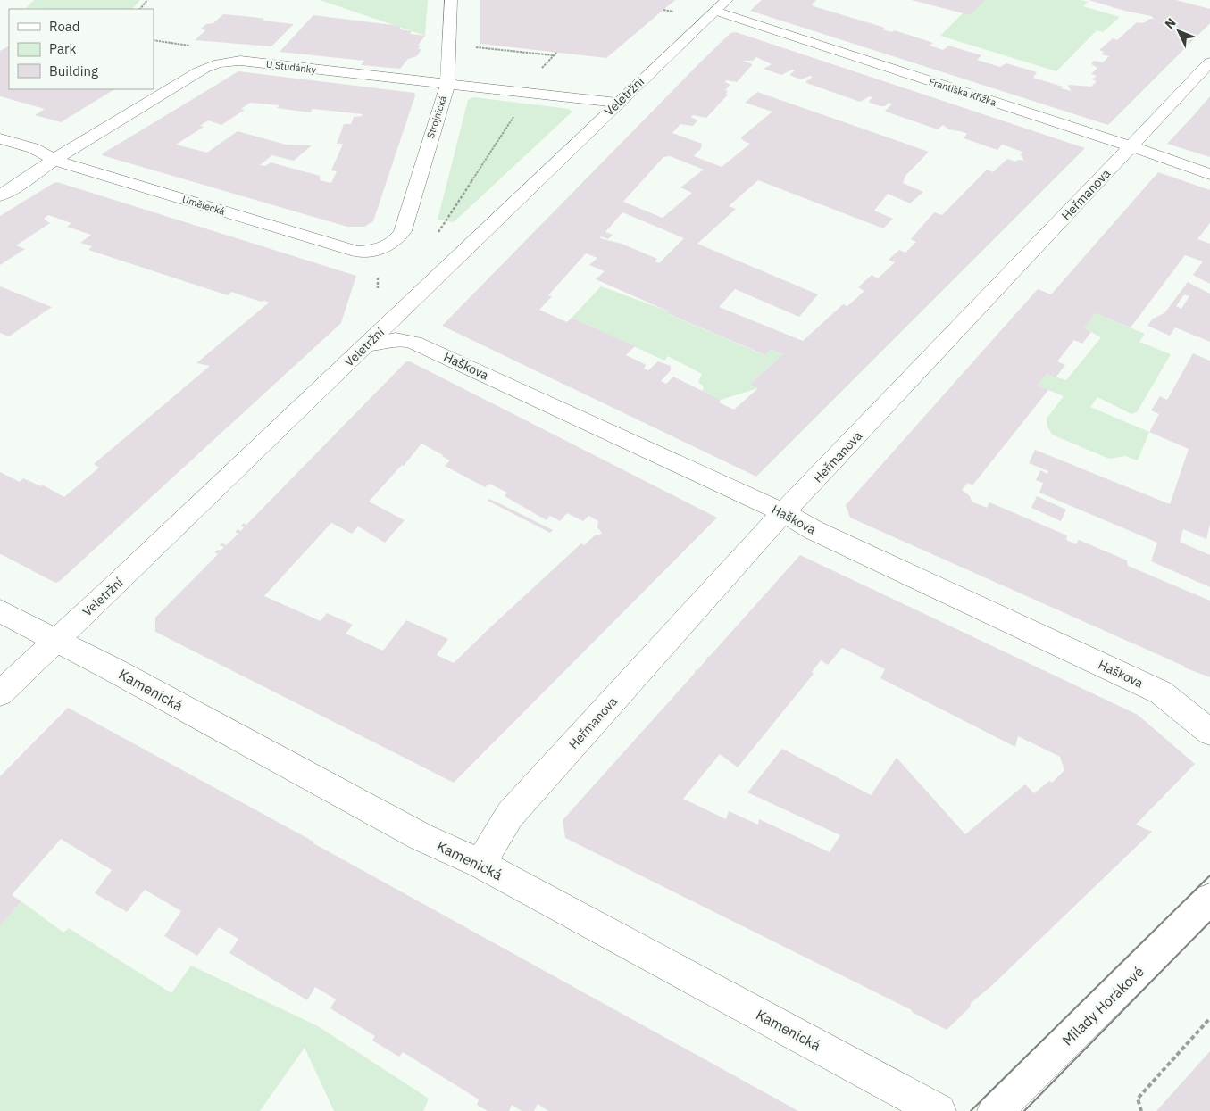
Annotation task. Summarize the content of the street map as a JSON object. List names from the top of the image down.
{
  "streets": {
    "street": [
      "U Studánky",
      "Františka Křížka",
      "Veletržní",
      "Strojnická",
      "Heřmanova",
      "Umělecká",
      "Haškova",
      "Kamenická",
      "Milady Horákové"
    ]
  },
  "crossings": [
    ["U Studánky", "Veletržní"],
    ["U Studánky", "Strojnická"],
    ["U Studánky", "Umělecká"],
    ["Františka Křížka", "Veletržní"],
    ["Františka Křížka", "Heřmanova"],
    ["Veletržní", "Haškova"],
    ["Veletržní", "Kamenická"],
    ["Strojnická", "Umělecká"],
    ["Heřmanova", "Haškova"],
    ["Heřmanova", "Kamenická"]
  ],
  "legend": ["Road", "Park", "Building"],
  "north": "top left"
}
